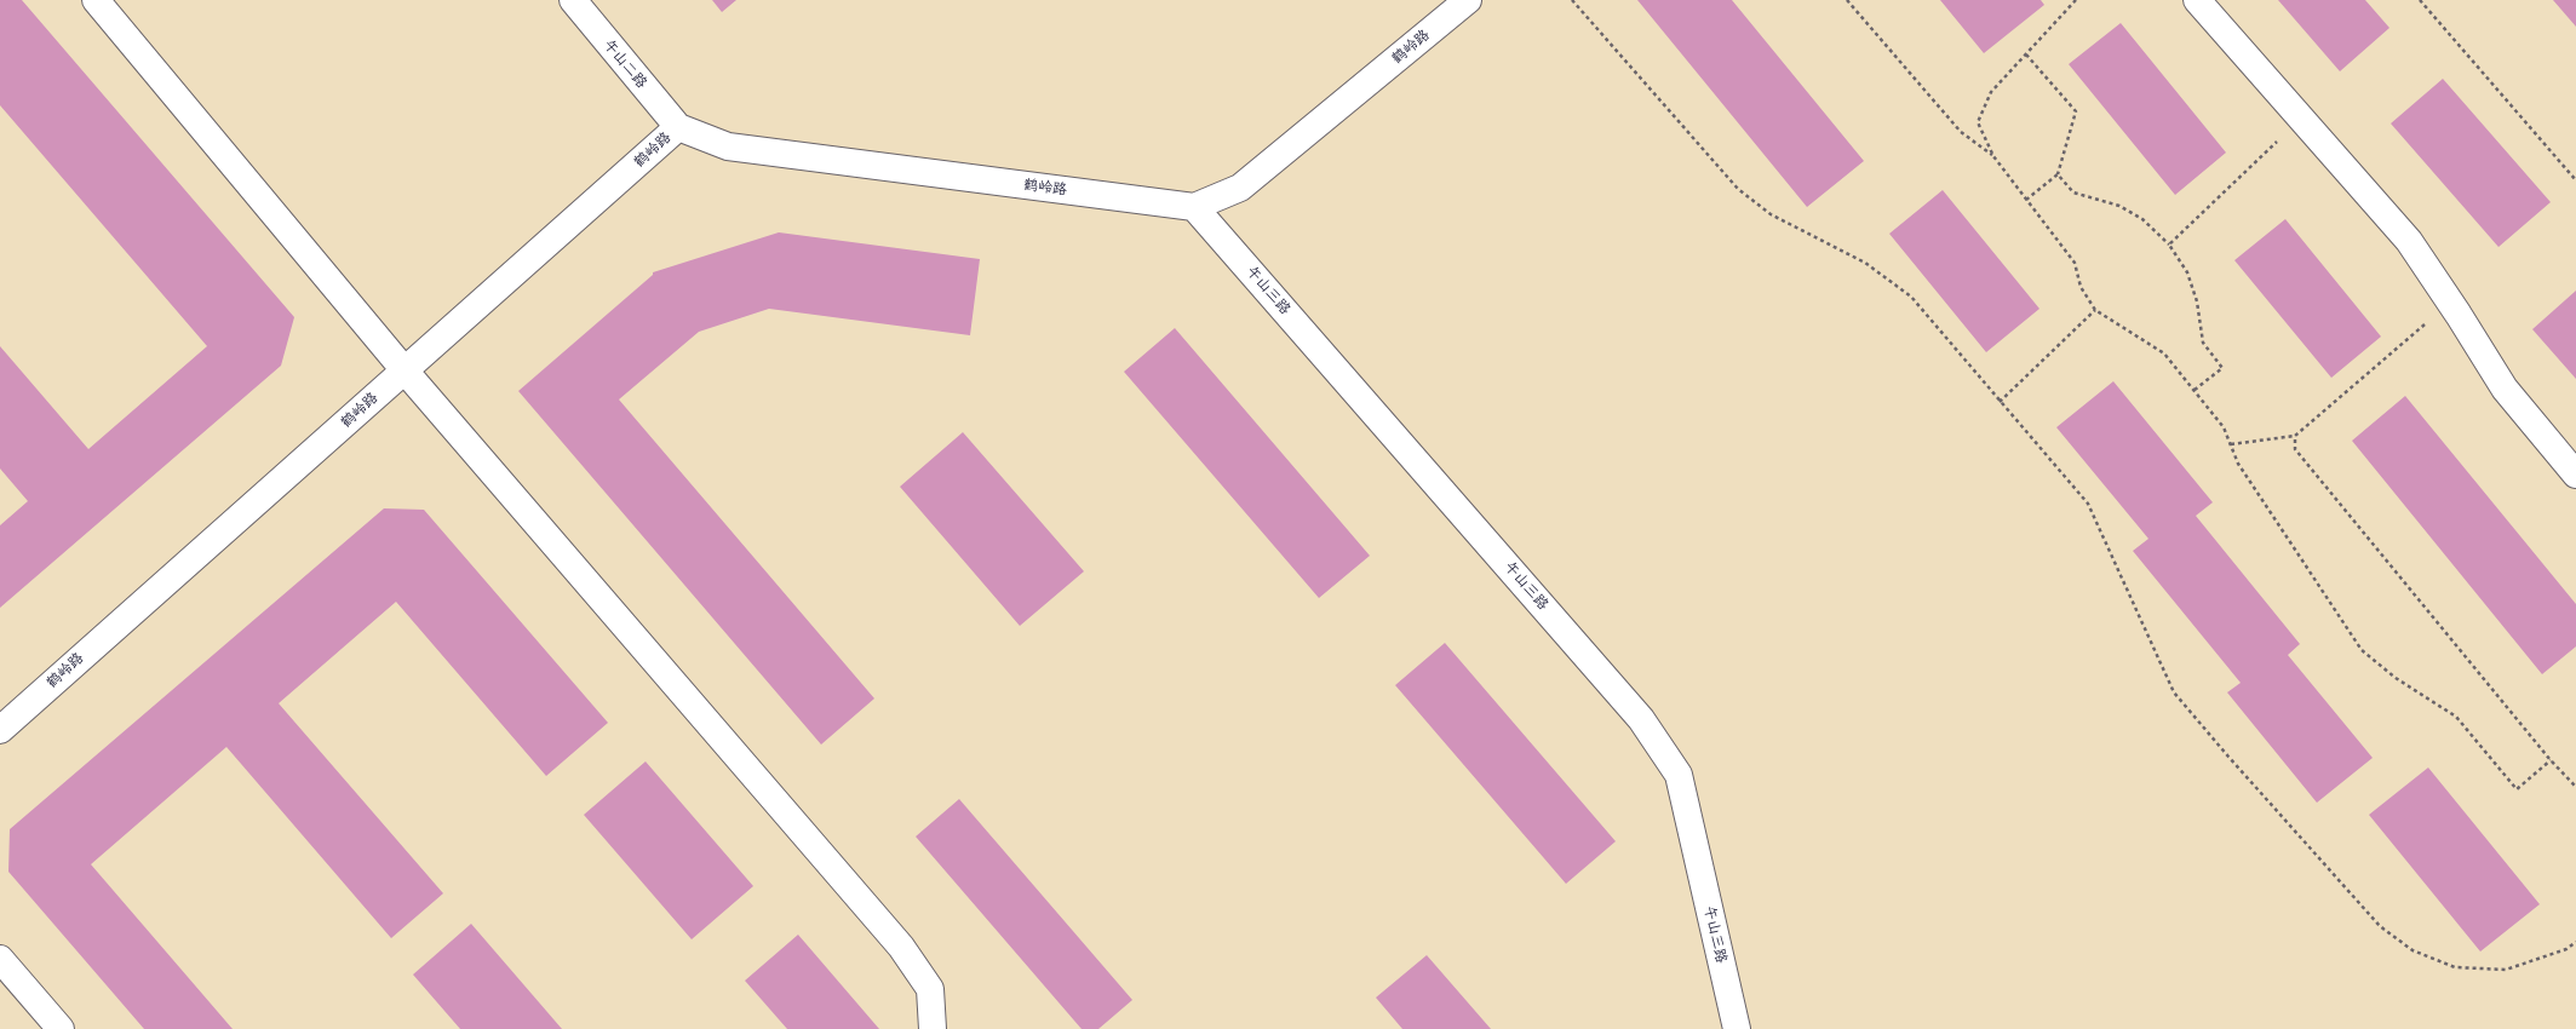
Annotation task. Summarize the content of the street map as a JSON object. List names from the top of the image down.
{
  "streets": {
    "street": ["鹤岭路", "午山二路", "午山三路"]
  },
  "crossings": [
    ["鹤岭路", "午山二路"],
    ["鹤岭路", "午山三路"]
  ]
}
